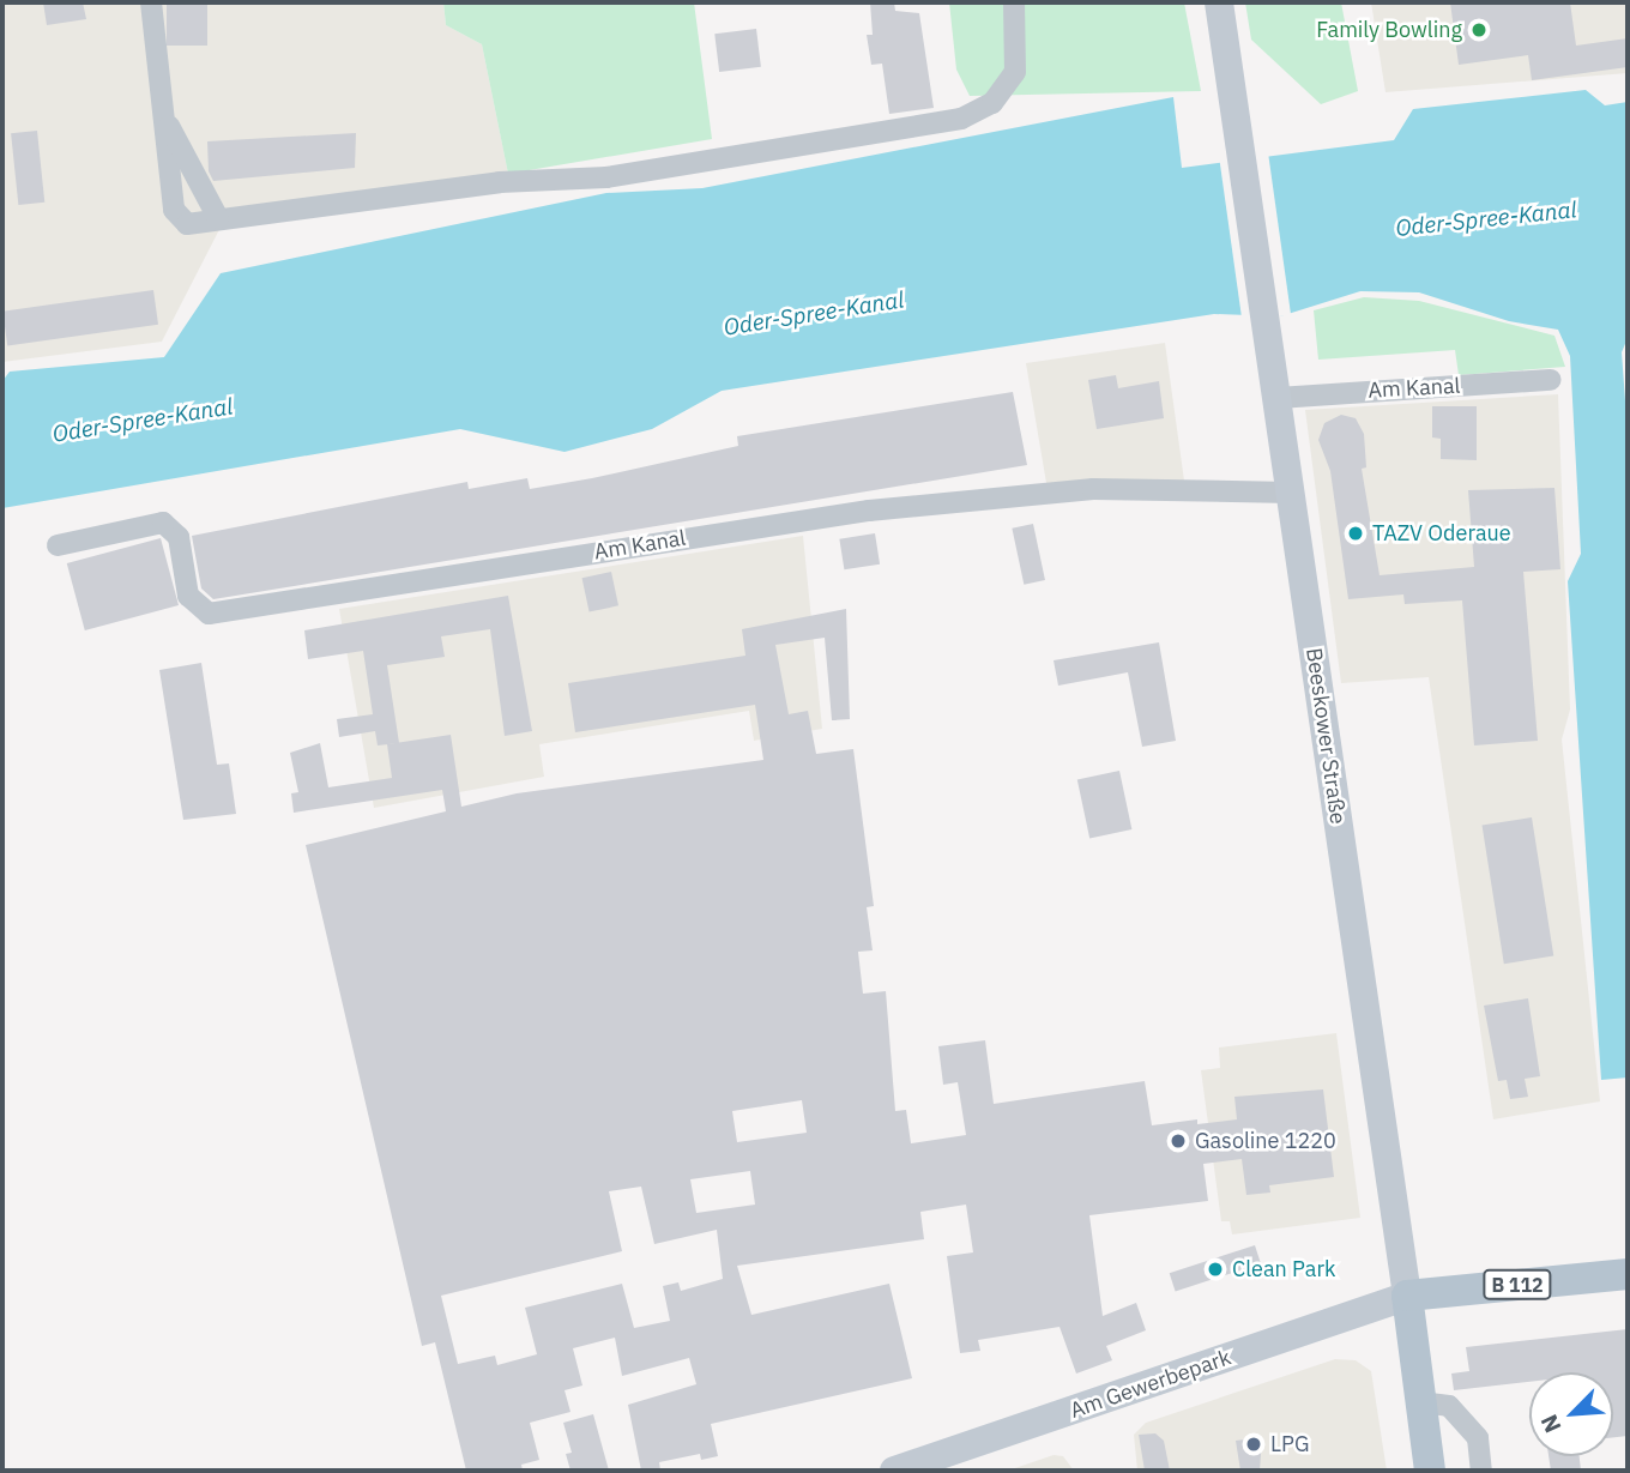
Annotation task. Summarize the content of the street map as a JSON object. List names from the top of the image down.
{
  "streets": {
    "main road": ["Beeskower Straße", "B 112"],
    "street": ["Am Kanal", "Am Gewerbepark"]
  },
  "crossings": [
    ["Am Kanal", "Beeskower Straße"],
    ["Beeskower Straße", "B 112"],
    ["Beeskower Straße", "Am Gewerbepark"],
    ["B 112", "Am Gewerbepark"]
  ],
  "water": ["Oder-Spree-Kanal"],
  "places": [
    "Family Bowling",
    "TAZV Oderaue",
    "Gasoline 1220",
    "Clean Park",
    "LPG"
  ],
  "north": "bottom left"
}
